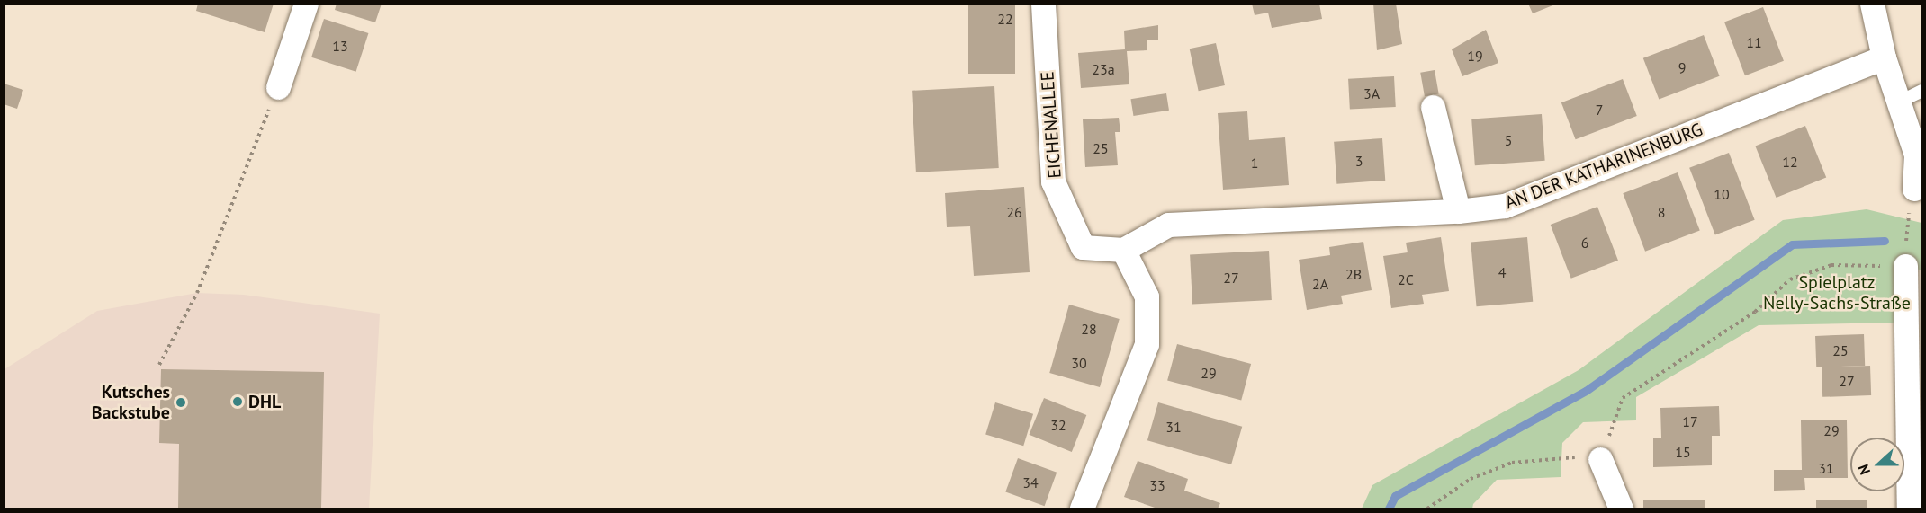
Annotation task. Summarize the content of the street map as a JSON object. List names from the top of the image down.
{
  "streets": {
    "street": ["EICHENALLEE", "AN DER KATHARINENBURG"]
  },
  "crossings": [
    ["EICHENALLEE", "AN DER KATHARINENBURG"]
  ],
  "parks": ["Spielplatz Nelly-Sachs-Straße"],
  "places": ["DHL", "Kutsches Backstube"],
  "house_numbers": [
    "22",
    "11",
    "13",
    "19",
    "9",
    "23a",
    "3A",
    "7",
    "5",
    "25",
    "3",
    "12",
    "1",
    "10",
    "26",
    "8",
    "6",
    "4",
    "2B",
    "27",
    "2C",
    "2A",
    "28",
    "25",
    "30",
    "29",
    "27",
    "17",
    "32",
    "31",
    "29",
    "15",
    "31",
    "34",
    "33"
  ],
  "north": "left"
}
